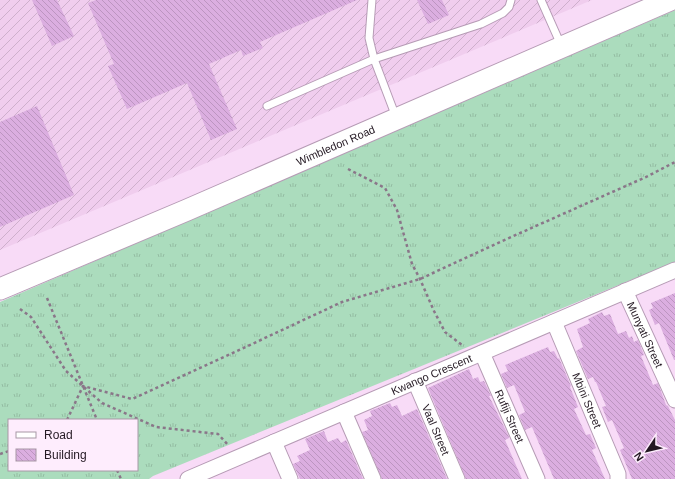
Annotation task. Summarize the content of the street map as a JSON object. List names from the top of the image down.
{
  "streets": {
    "main road": ["Wimbledon Road"],
    "street": [
      "Munyati Street",
      "Kwango Crescent",
      "Mbini Street",
      "Rufiji Street",
      "Vaal Street"
    ]
  },
  "crossings": [
    ["Munyati Street", "Kwango Crescent"],
    ["Kwango Crescent", "Mbini Street"],
    ["Kwango Crescent", "Rufiji Street"],
    ["Kwango Crescent", "Vaal Street"]
  ],
  "legend": ["Road", "Building"],
  "north": "bottom left"
}
